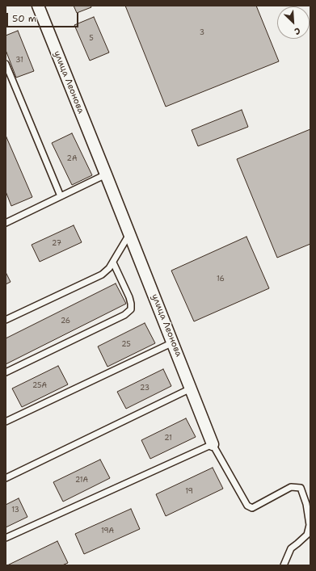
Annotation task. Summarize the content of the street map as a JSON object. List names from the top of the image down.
{
  "streets": {
    "street": ["улица Леонова"]
  },
  "house_numbers": [
    "3",
    "5",
    "31",
    "2А",
    "27",
    "16",
    "26",
    "25",
    "25А",
    "23",
    "21",
    "21А",
    "19",
    "13",
    "19А"
  ],
  "scale_bar": "50 m",
  "north": "bottom right"
}
